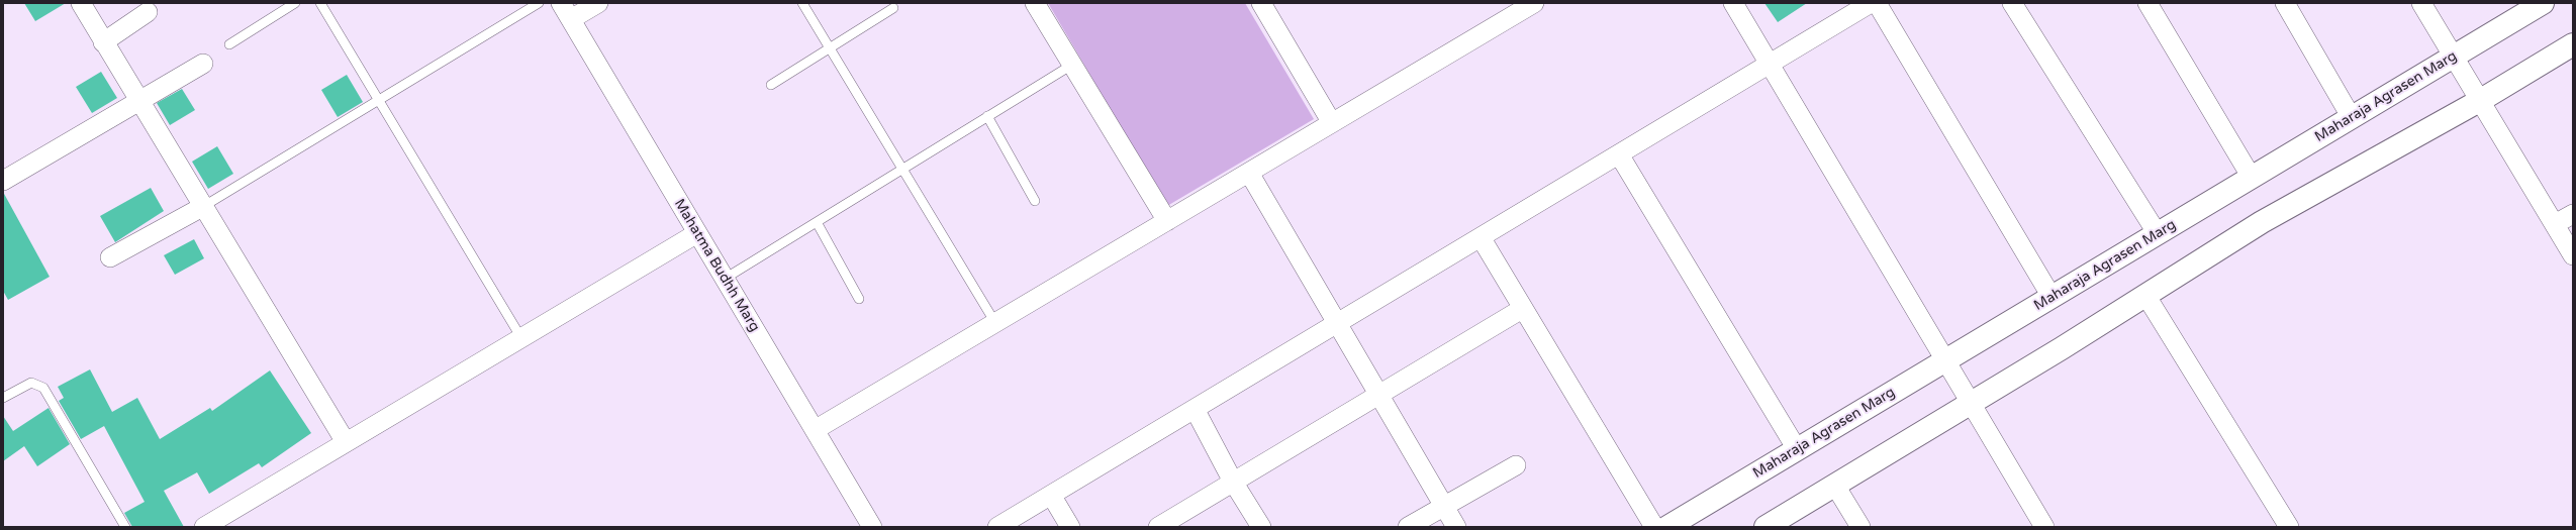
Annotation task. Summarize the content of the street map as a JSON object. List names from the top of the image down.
{
  "streets": {
    "street": ["Maharaja Agrasen Marg", "Mahatma Budhh Marg"]
  }
}
